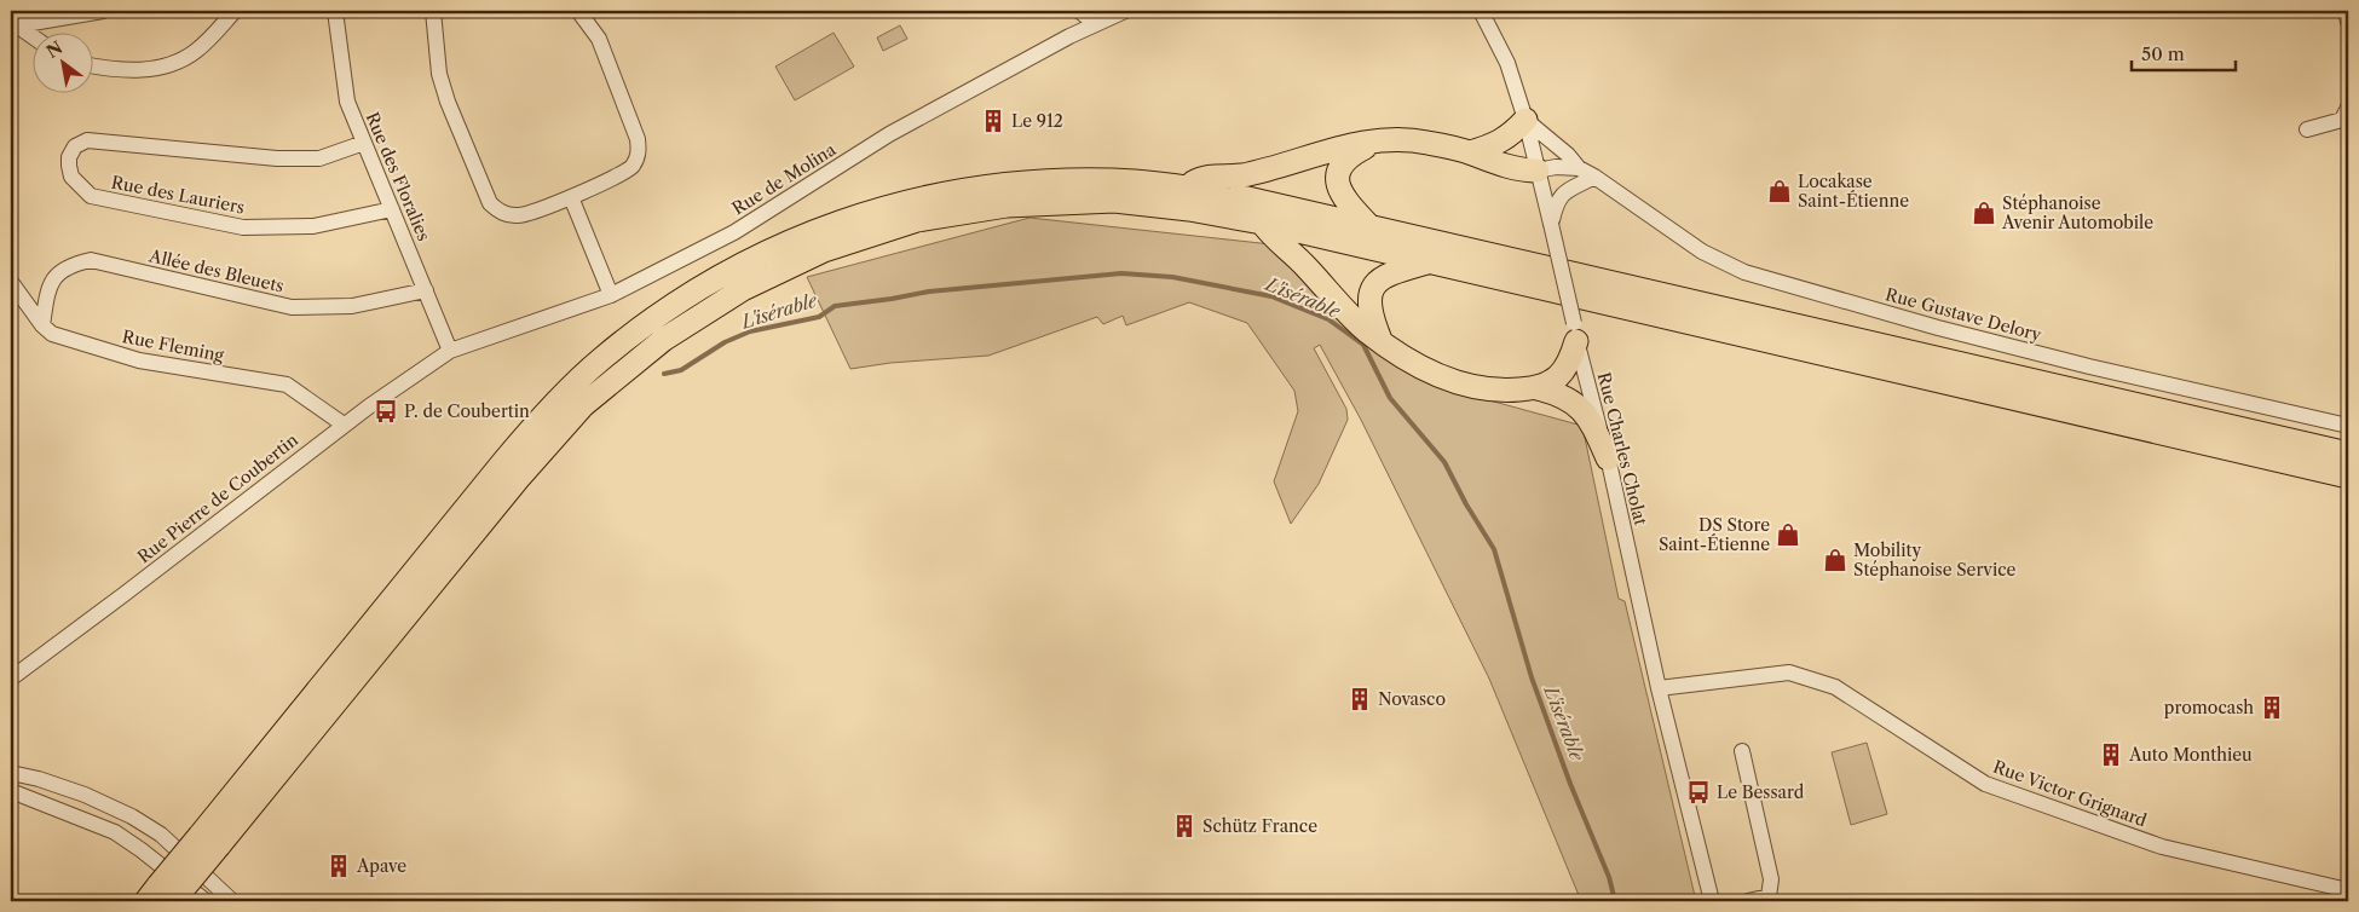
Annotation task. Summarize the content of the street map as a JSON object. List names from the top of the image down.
{
  "streets": {
    "street": [
      "Rue des Floralies",
      "Rue de Molina",
      "Rue des Lauriers",
      "Allée des Bleuets",
      "Rue Gustave Delory",
      "Rue Fleming",
      "Rue Charles Cholat",
      "Rue Pierre de Coubertin",
      "Rue Victor Grignard"
    ]
  },
  "crossings": [
    ["Rue des Floralies", "Rue de Molina"],
    ["Rue des Floralies", "Rue des Lauriers"],
    ["Rue des Floralies", "Allée des Bleuets"],
    ["Rue des Floralies", "Rue Pierre de Coubertin"],
    ["Rue de Molina", "Rue Pierre de Coubertin"],
    ["Allée des Bleuets", "Rue Fleming"],
    ["Rue Gustave Delory", "Rue Charles Cholat"],
    ["Rue Fleming", "Rue Pierre de Coubertin"],
    ["Rue Charles Cholat", "Rue Victor Grignard"]
  ],
  "water": ["L'isérable"],
  "places": {
    "building": [
      "Le 912",
      "Novasco",
      "promocash",
      "Auto Monthieu",
      "Schütz France",
      "Apave"
    ],
    "shop": [
      "Locakase Saint-Étienne",
      "Stéphanoise Avenir Automobile",
      "DS Store Saint-Étienne",
      "Mobility Stéphanoise Service"
    ],
    "bus stop": ["P. de Coubertin", "Le Bessard"]
  },
  "scale_bar": "50 m",
  "north": "top left"
}
